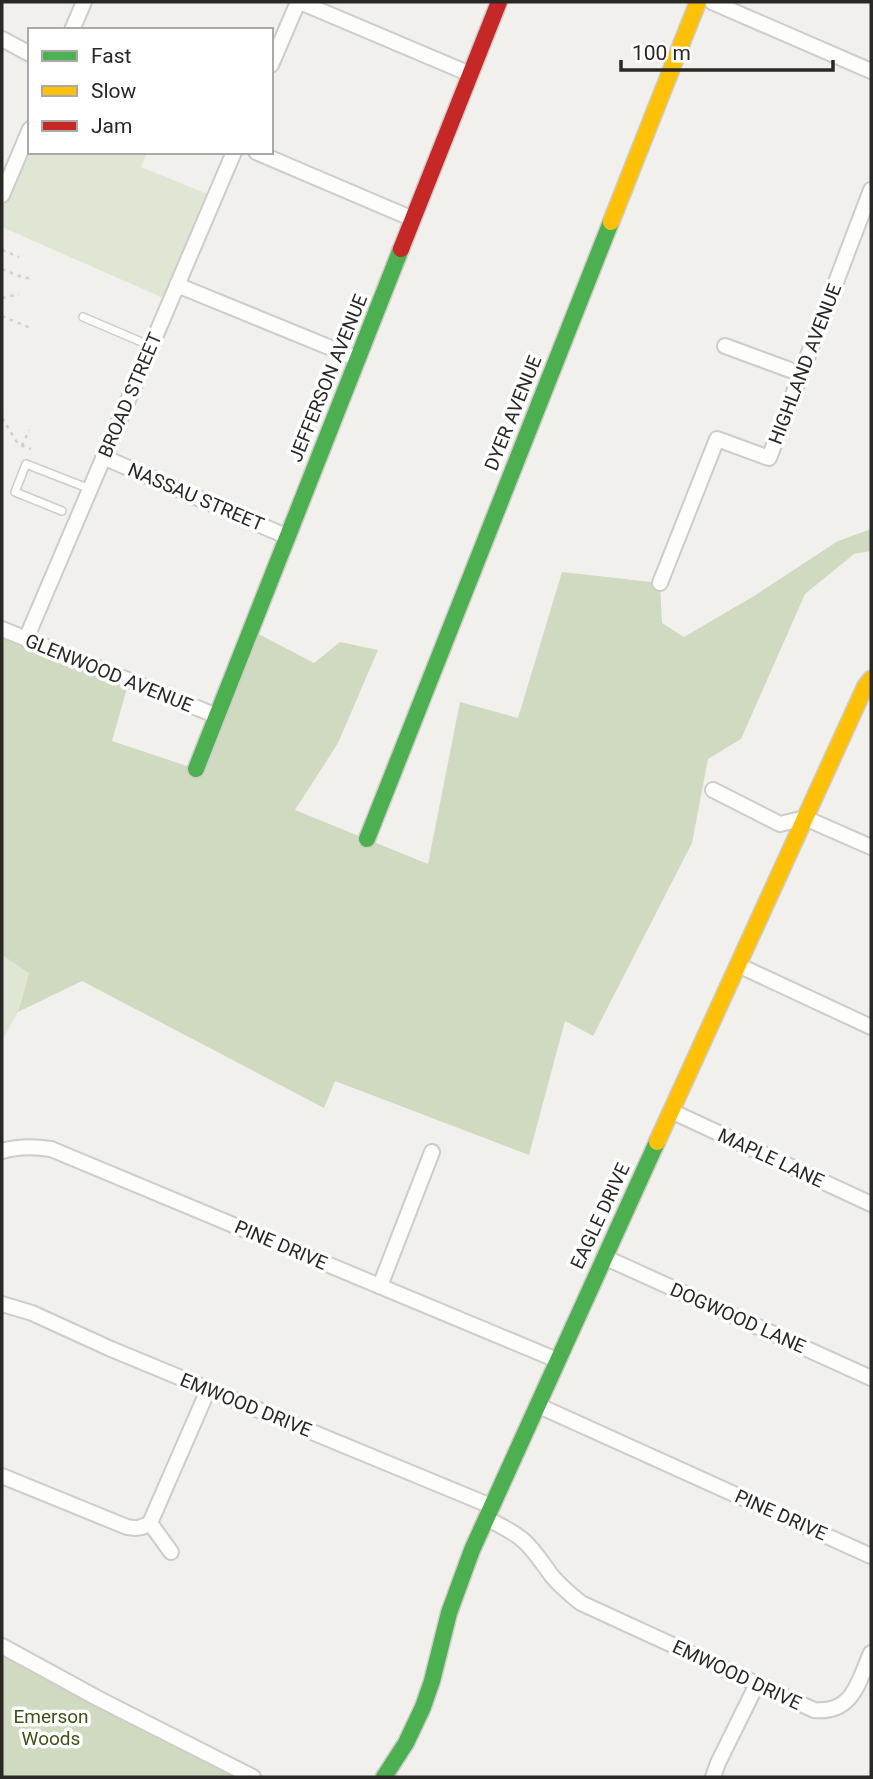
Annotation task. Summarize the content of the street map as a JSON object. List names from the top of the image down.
{
  "streets": {
    "street": [
      "HIGHLAND AVENUE",
      "JEFFERSON AVENUE",
      "BROAD STREET",
      "DYER AVENUE",
      "NASSAU STREET",
      "GLENWOOD AVENUE",
      "MAPLE LANE",
      "EAGLE DRIVE",
      "PINE DRIVE",
      "DOGWOOD LANE",
      "EMWOOD DRIVE"
    ]
  },
  "crossings": [
    ["JEFFERSON AVENUE", "NASSAU STREET"],
    ["JEFFERSON AVENUE", "GLENWOOD AVENUE"],
    ["BROAD STREET", "NASSAU STREET"],
    ["BROAD STREET", "GLENWOOD AVENUE"],
    ["MAPLE LANE", "EAGLE DRIVE"],
    ["EAGLE DRIVE", "PINE DRIVE"],
    ["EAGLE DRIVE", "DOGWOOD LANE"],
    ["EAGLE DRIVE", "EMWOOD DRIVE"]
  ],
  "parks": ["Emerson Woods"],
  "legend": ["Fast", "Slow", "Jam"],
  "scale_bar": "100 m"
}
